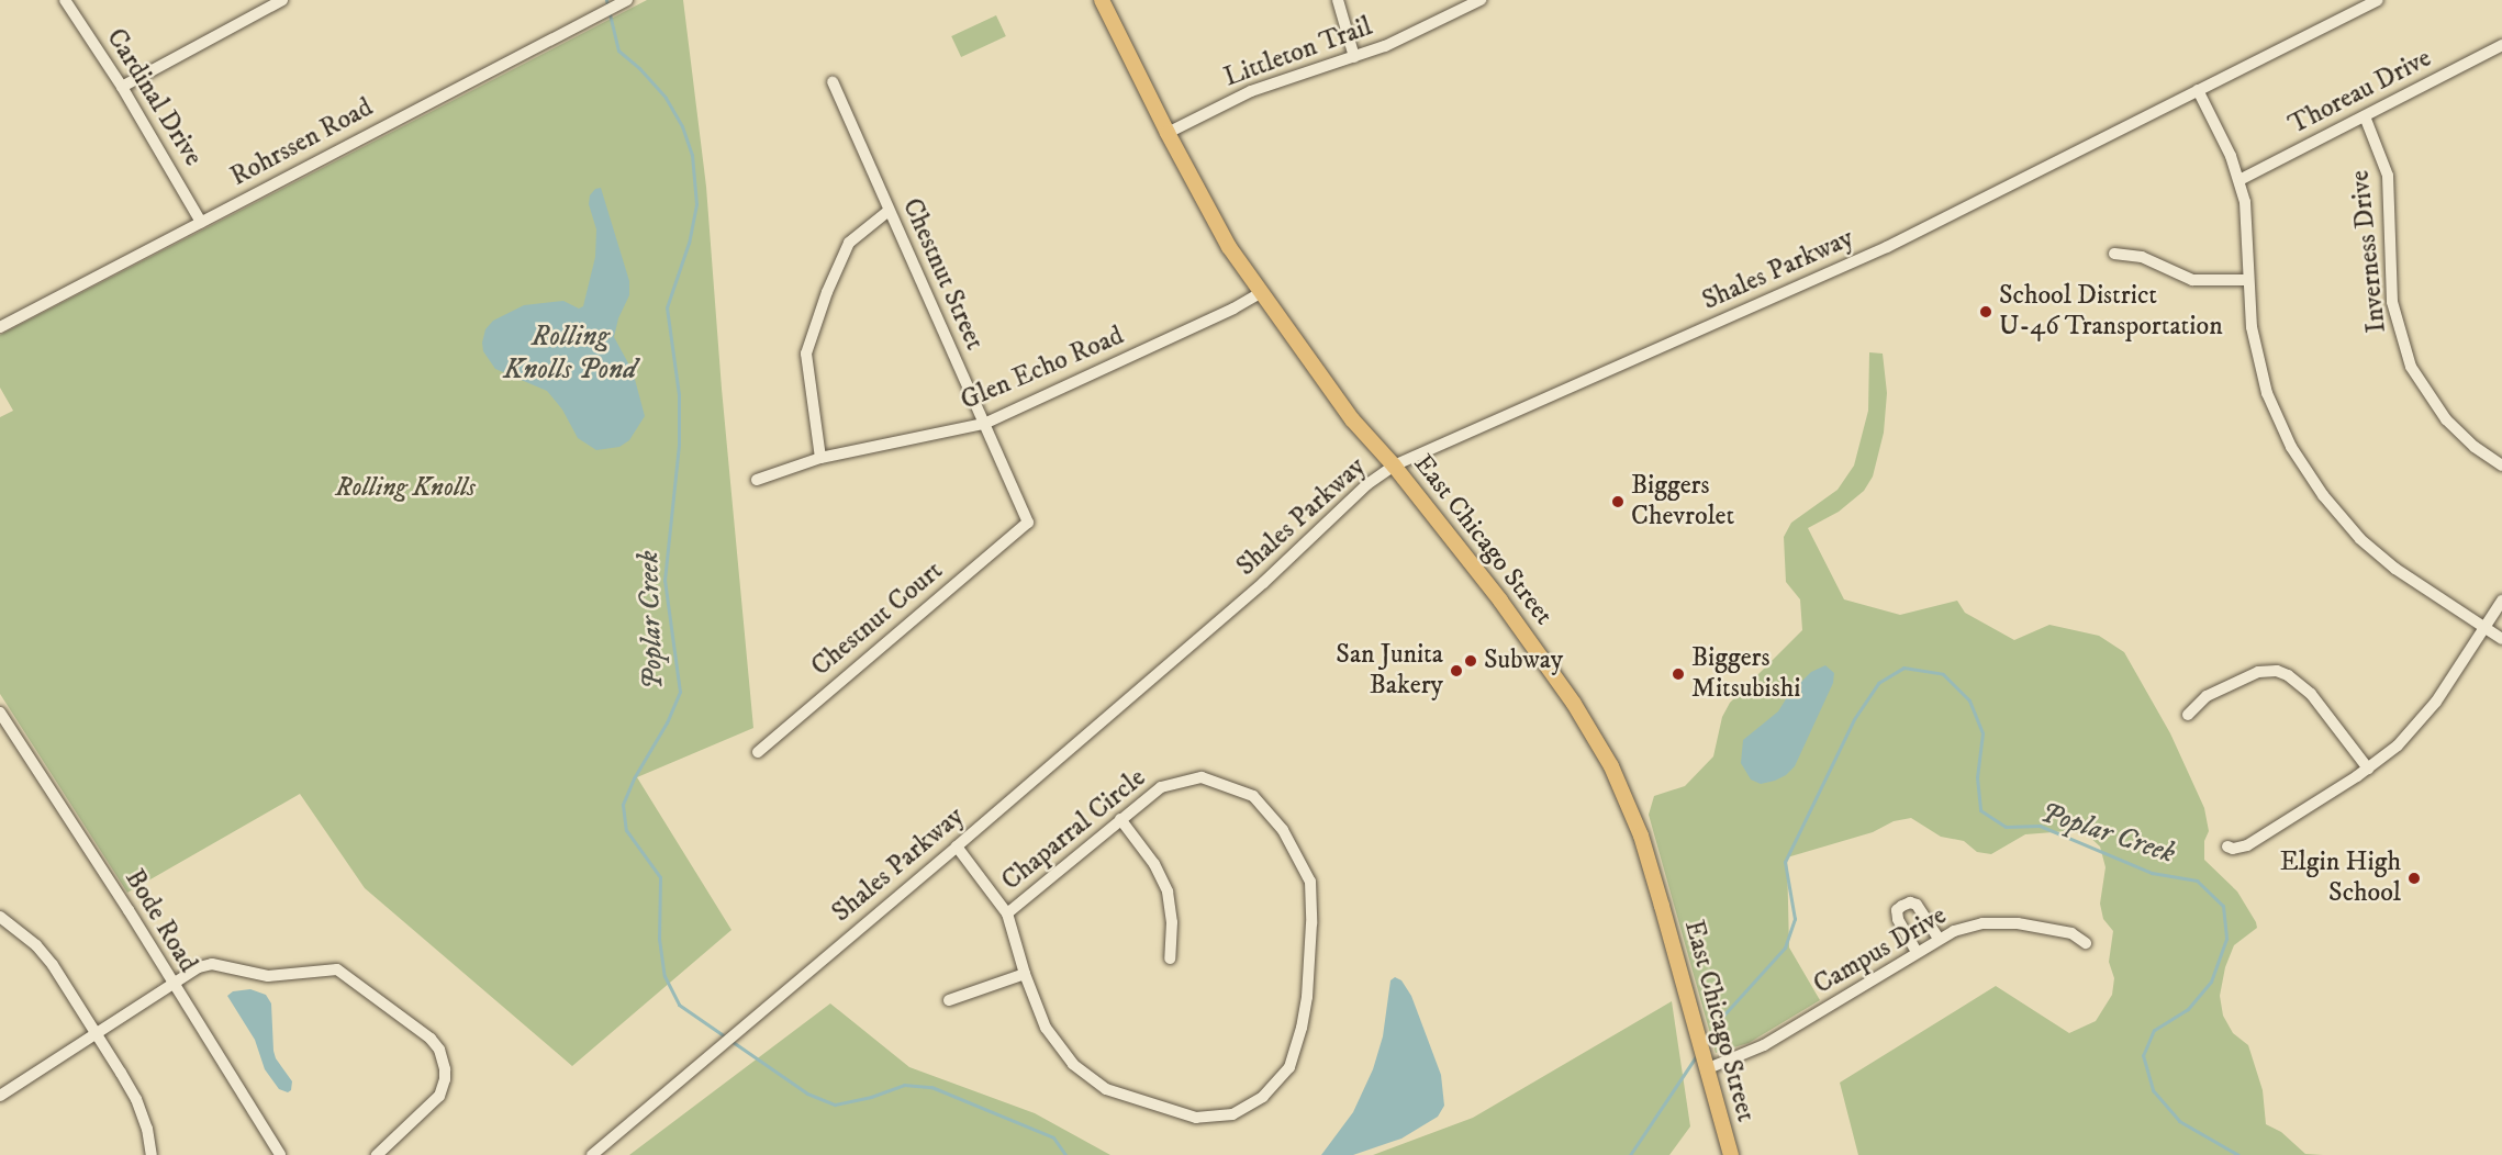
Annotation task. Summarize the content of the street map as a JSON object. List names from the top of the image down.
{
  "streets": {
    "main road": ["East Chicago Street"],
    "street": [
      "Littleton Trail",
      "Thoreau Drive",
      "Cardinal Drive",
      "Rohrssen Road",
      "Inverness Drive",
      "Shales Parkway",
      "Chestnut Street",
      "Glen Echo Road",
      "Chestnut Court",
      "Chaparral Circle",
      "Bode Road",
      "Campus Drive"
    ]
  },
  "crossings": [
    ["Littleton Trail", "East Chicago Street"],
    ["Thoreau Drive", "Inverness Drive"],
    ["Cardinal Drive", "Rohrssen Road"],
    ["Shales Parkway", "East Chicago Street"],
    ["Shales Parkway", "Chaparral Circle"],
    ["Chestnut Street", "Glen Echo Road"],
    ["Chestnut Street", "Chestnut Court"],
    ["Glen Echo Road", "East Chicago Street"],
    ["East Chicago Street", "Campus Drive"]
  ],
  "water": ["Rolling Knolls Pond", "Poplar Creek"],
  "parks": ["Rolling Knolls"],
  "places": [
    "School District U-46 Transportation",
    "Biggers Chevrolet",
    "Subway",
    "San Junita Bakery",
    "Biggers Mitsubishi",
    "Elgin High School"
  ]
}
